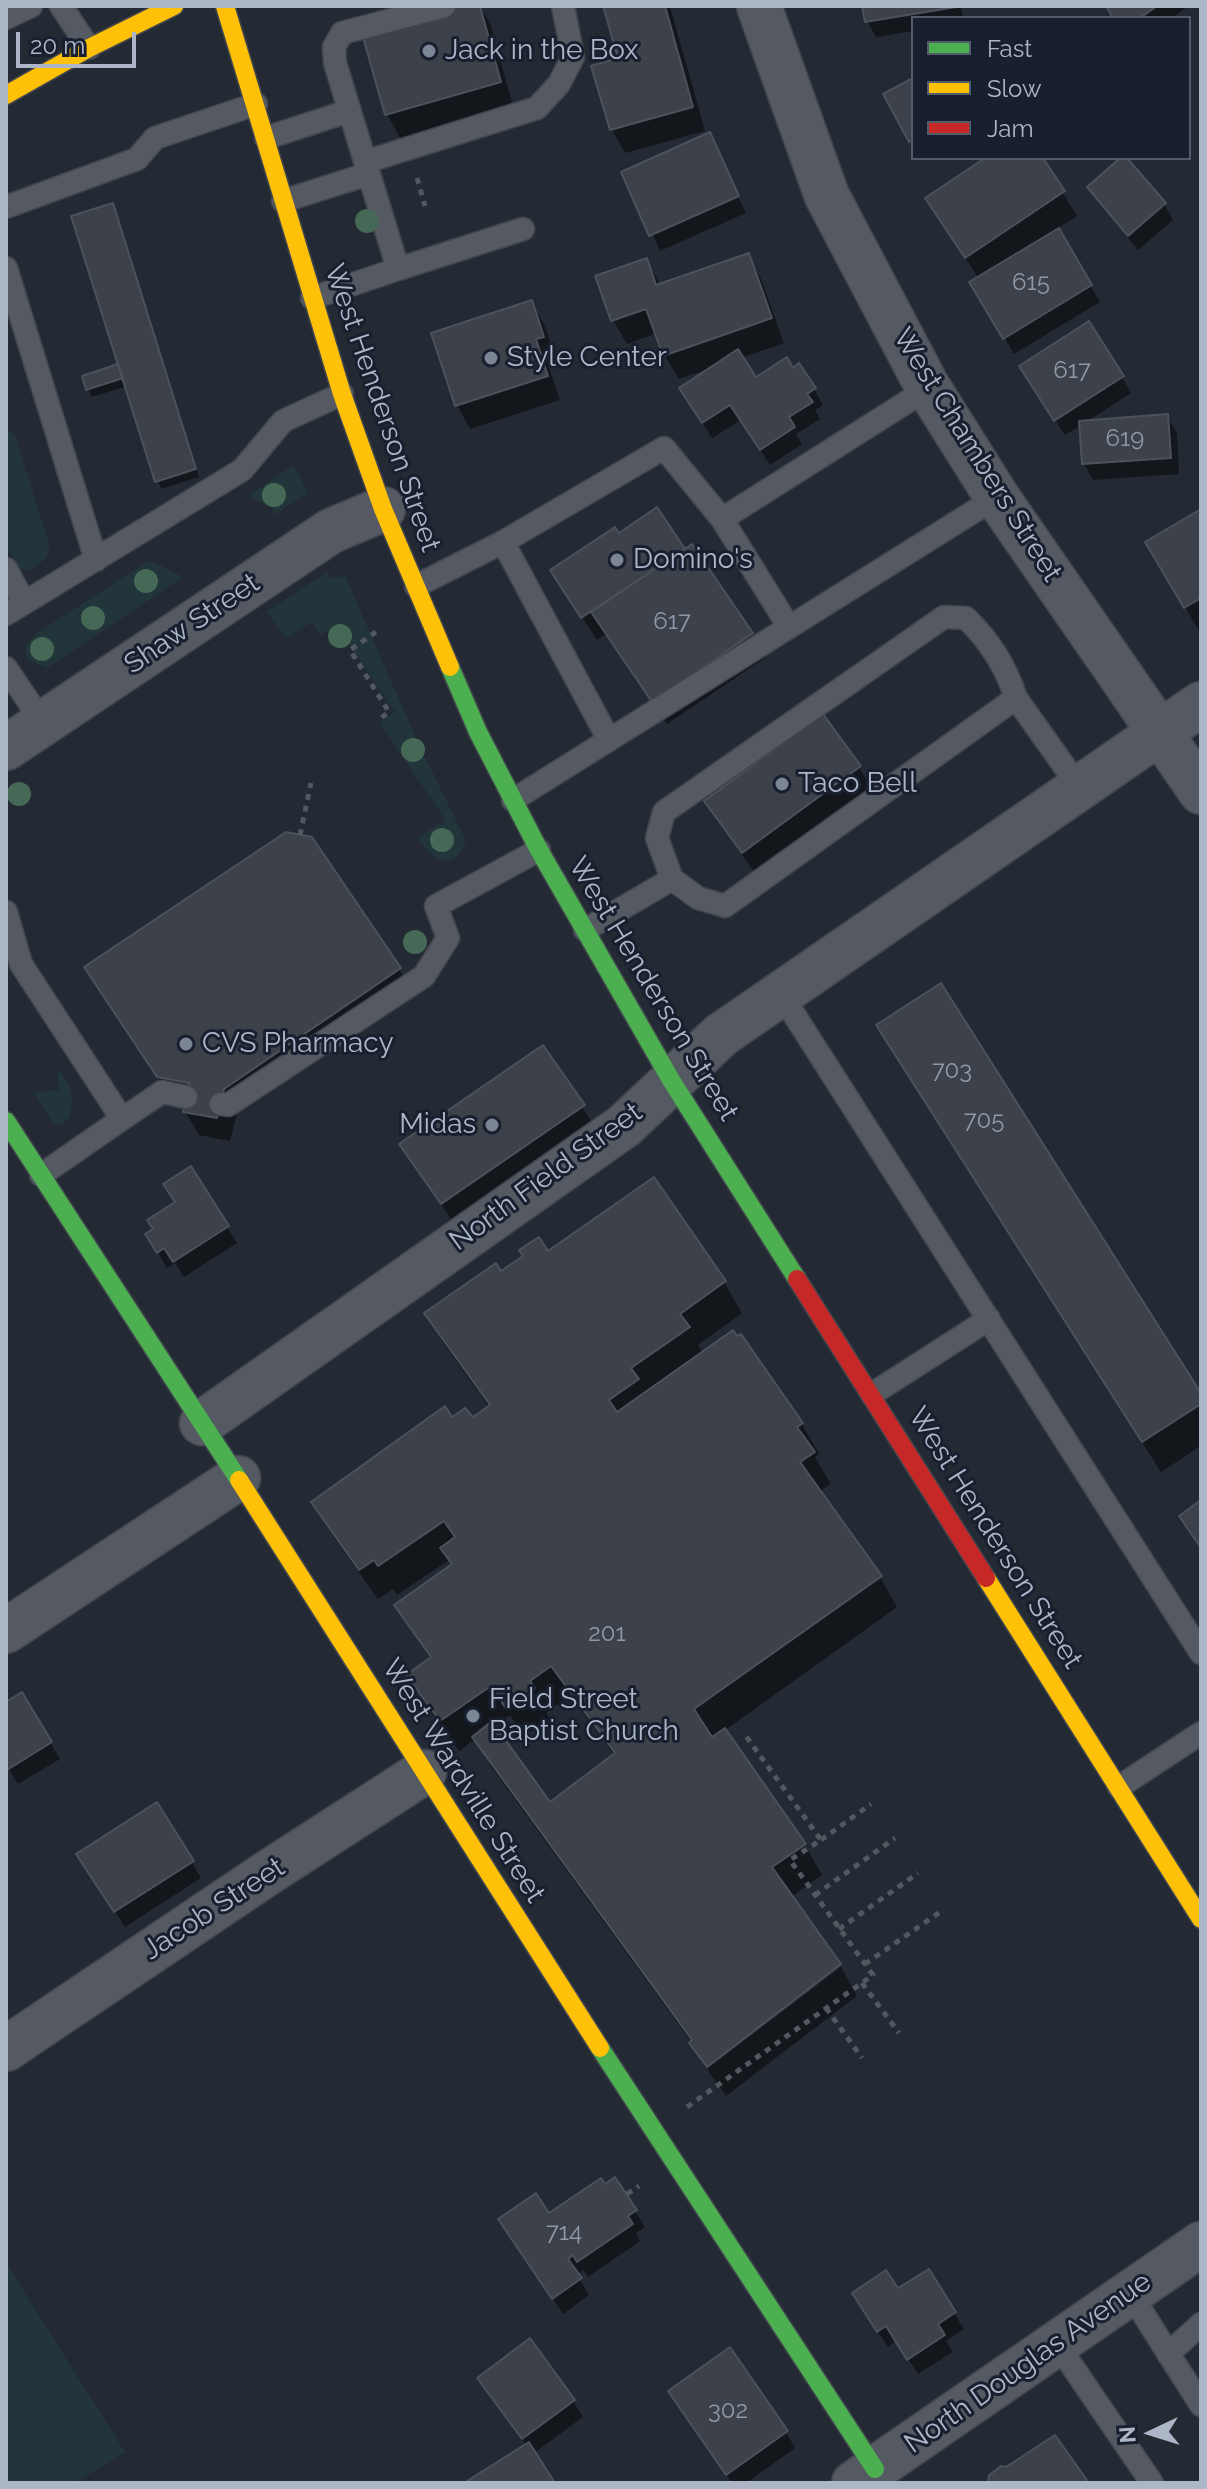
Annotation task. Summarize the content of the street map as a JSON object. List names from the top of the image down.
{
  "streets": {
    "main road": ["West Henderson Street", "West Wardville Street"],
    "street": [
      "West Chambers Street",
      "Shaw Street",
      "North Field Street",
      "Jacob Street",
      "North Douglas Avenue"
    ]
  },
  "crossings": [
    ["West Henderson Street", "Shaw Street"],
    ["West Henderson Street", "North Field Street"],
    ["West Chambers Street", "North Field Street"],
    ["North Field Street", "West Wardville Street"],
    ["West Wardville Street", "Jacob Street"],
    ["West Wardville Street", "North Douglas Avenue"]
  ],
  "places": [
    "Jack in the Box",
    "Style Center",
    "Domino's",
    "Taco Bell",
    "CVS Pharmacy",
    "Midas",
    "Field Street Baptist Church"
  ],
  "house_numbers": [
    "615",
    "617",
    "619",
    "617",
    "703",
    "705",
    "201",
    "714",
    "302"
  ],
  "legend": ["Fast", "Slow", "Jam"],
  "scale_bar": "20 m",
  "north": "left"
}
